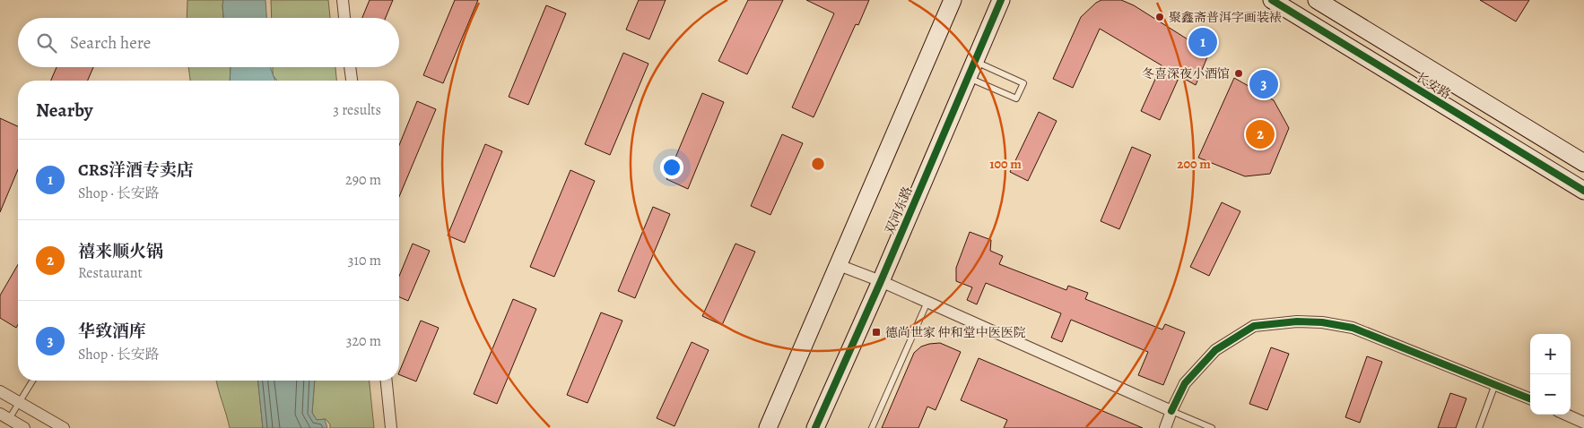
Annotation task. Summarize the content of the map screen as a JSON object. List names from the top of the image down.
{
  "streets": {
    "street": ["长安路", "双河东路"]
  },
  "places": {
    "other": ["聚鑫斋普洱字画装裱", "冬喜深夜小酒馆"],
    "transit": ["德尚世家 仲和堂中医医院"]
  },
  "page": {
    "search": "Search here",
    "pins": ["1", "3", "2"],
    "heading": ["Nearby", "3 results"],
    "list": [
      {
        "mark": "1",
        "name": "CRS洋酒专卖店",
        "note": "Shop · 长安路",
        "value": "290 m"
      },
      {
        "mark": "2",
        "name": "禧来顺火锅",
        "note": "Restaurant",
        "value": "310 m"
      },
      {
        "mark": "3",
        "name": "华致酒库",
        "note": "Shop · 长安路",
        "value": "320 m"
      }
    ],
    "map_buttons": ["+", "−"]
  },
  "rings": ["100 m", "200 m"]
}
